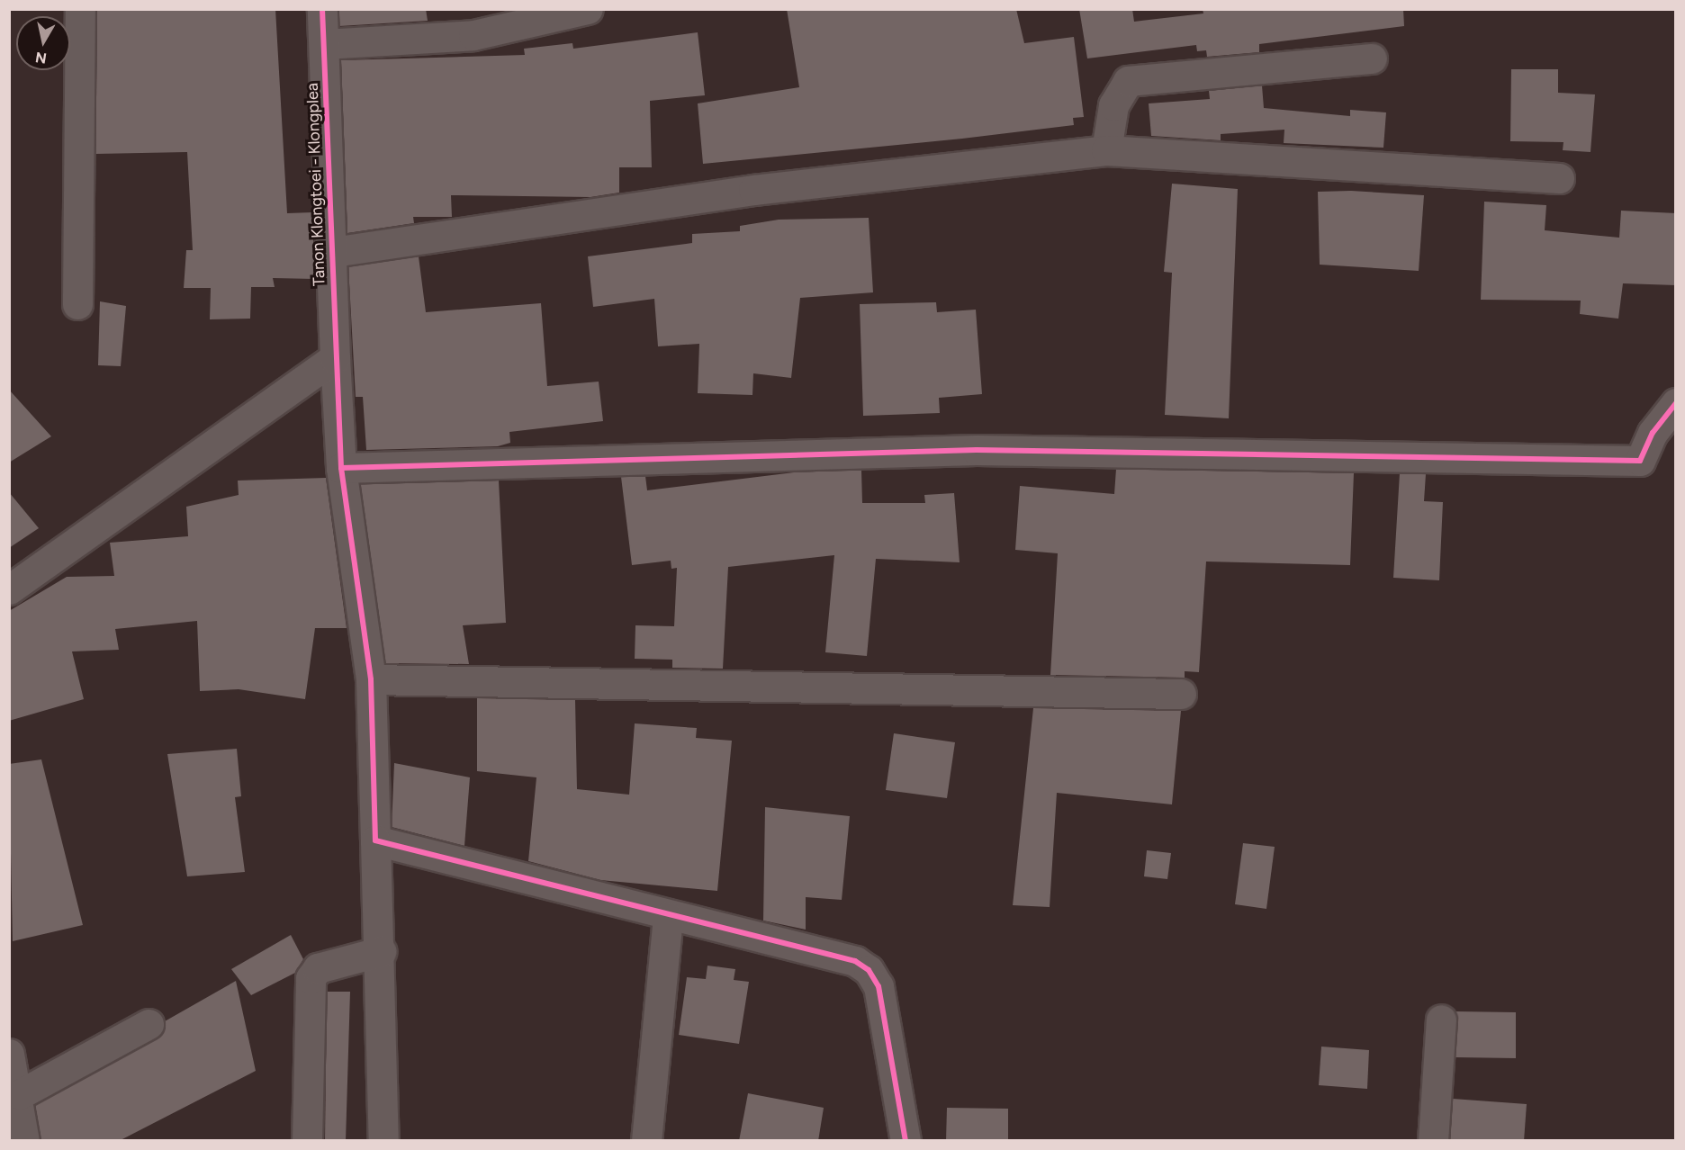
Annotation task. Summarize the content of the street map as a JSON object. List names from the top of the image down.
{
  "streets": {
    "street": ["Tanon Klongtoei - Klongplea"]
  },
  "north": "bottom"
}
